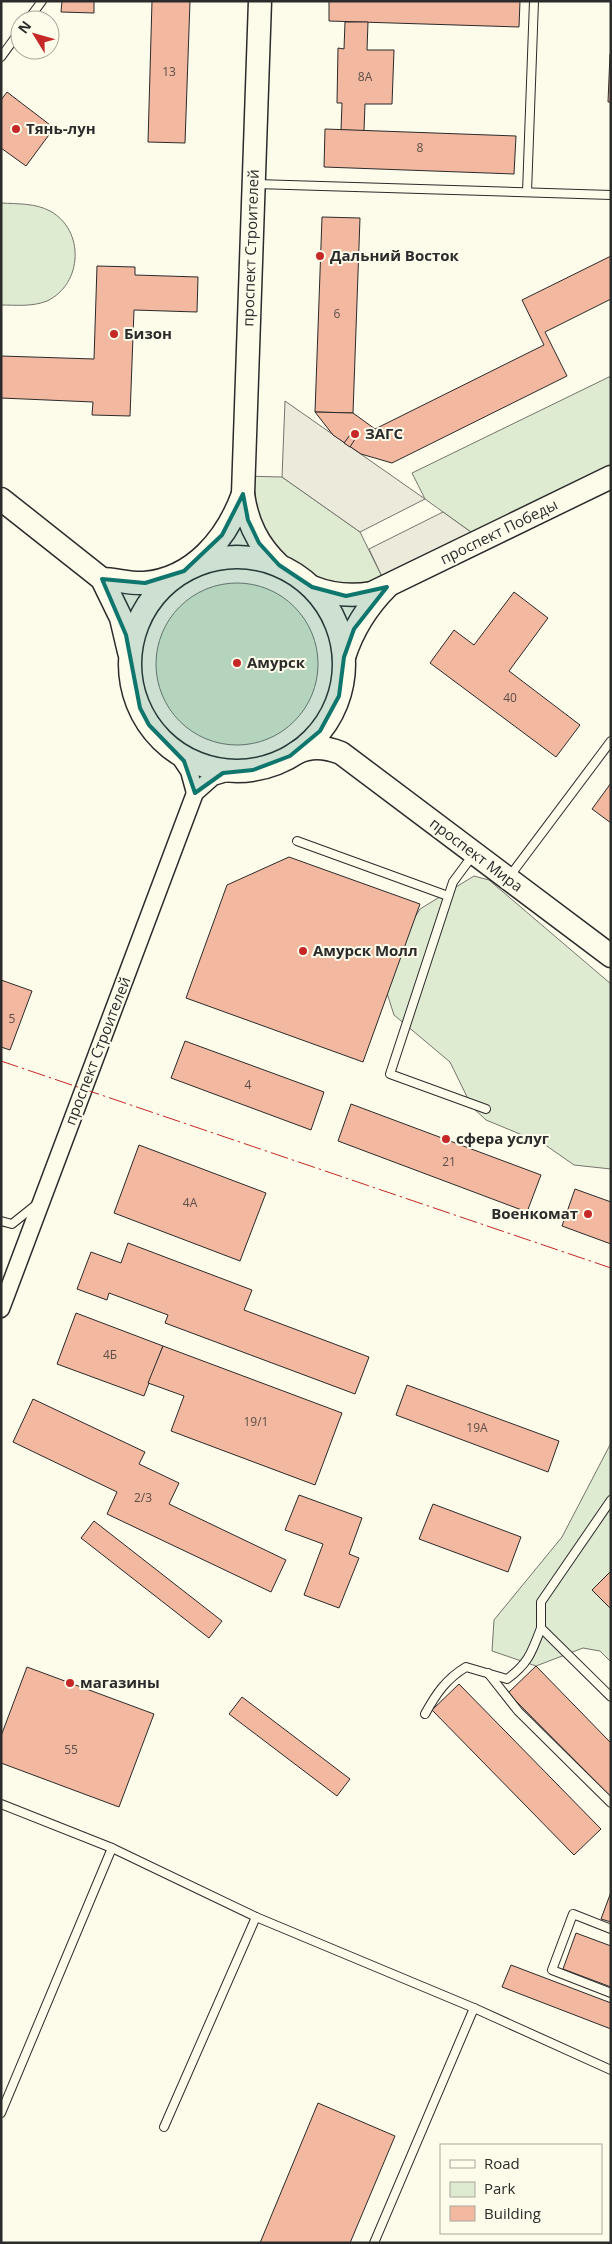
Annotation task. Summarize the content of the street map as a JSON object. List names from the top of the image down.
{
  "streets": {
    "street": ["проспект Строителей", "проспект Победы", "проспект Мира"]
  },
  "places": [
    "Тянь-лун",
    "Дальний Восток",
    "Бизон",
    "ЗАГС",
    "Амурск",
    "Амурск Молл",
    "сфера услуг",
    "Военкомат",
    "магазины"
  ],
  "house_numbers": [
    "13",
    "8А",
    "8",
    "6",
    "40",
    "5",
    "4",
    "21",
    "4А",
    "4Б",
    "19/1",
    "19А",
    "2/3",
    "55"
  ],
  "legend": ["Road", "Park", "Building"],
  "north": "top left"
}
